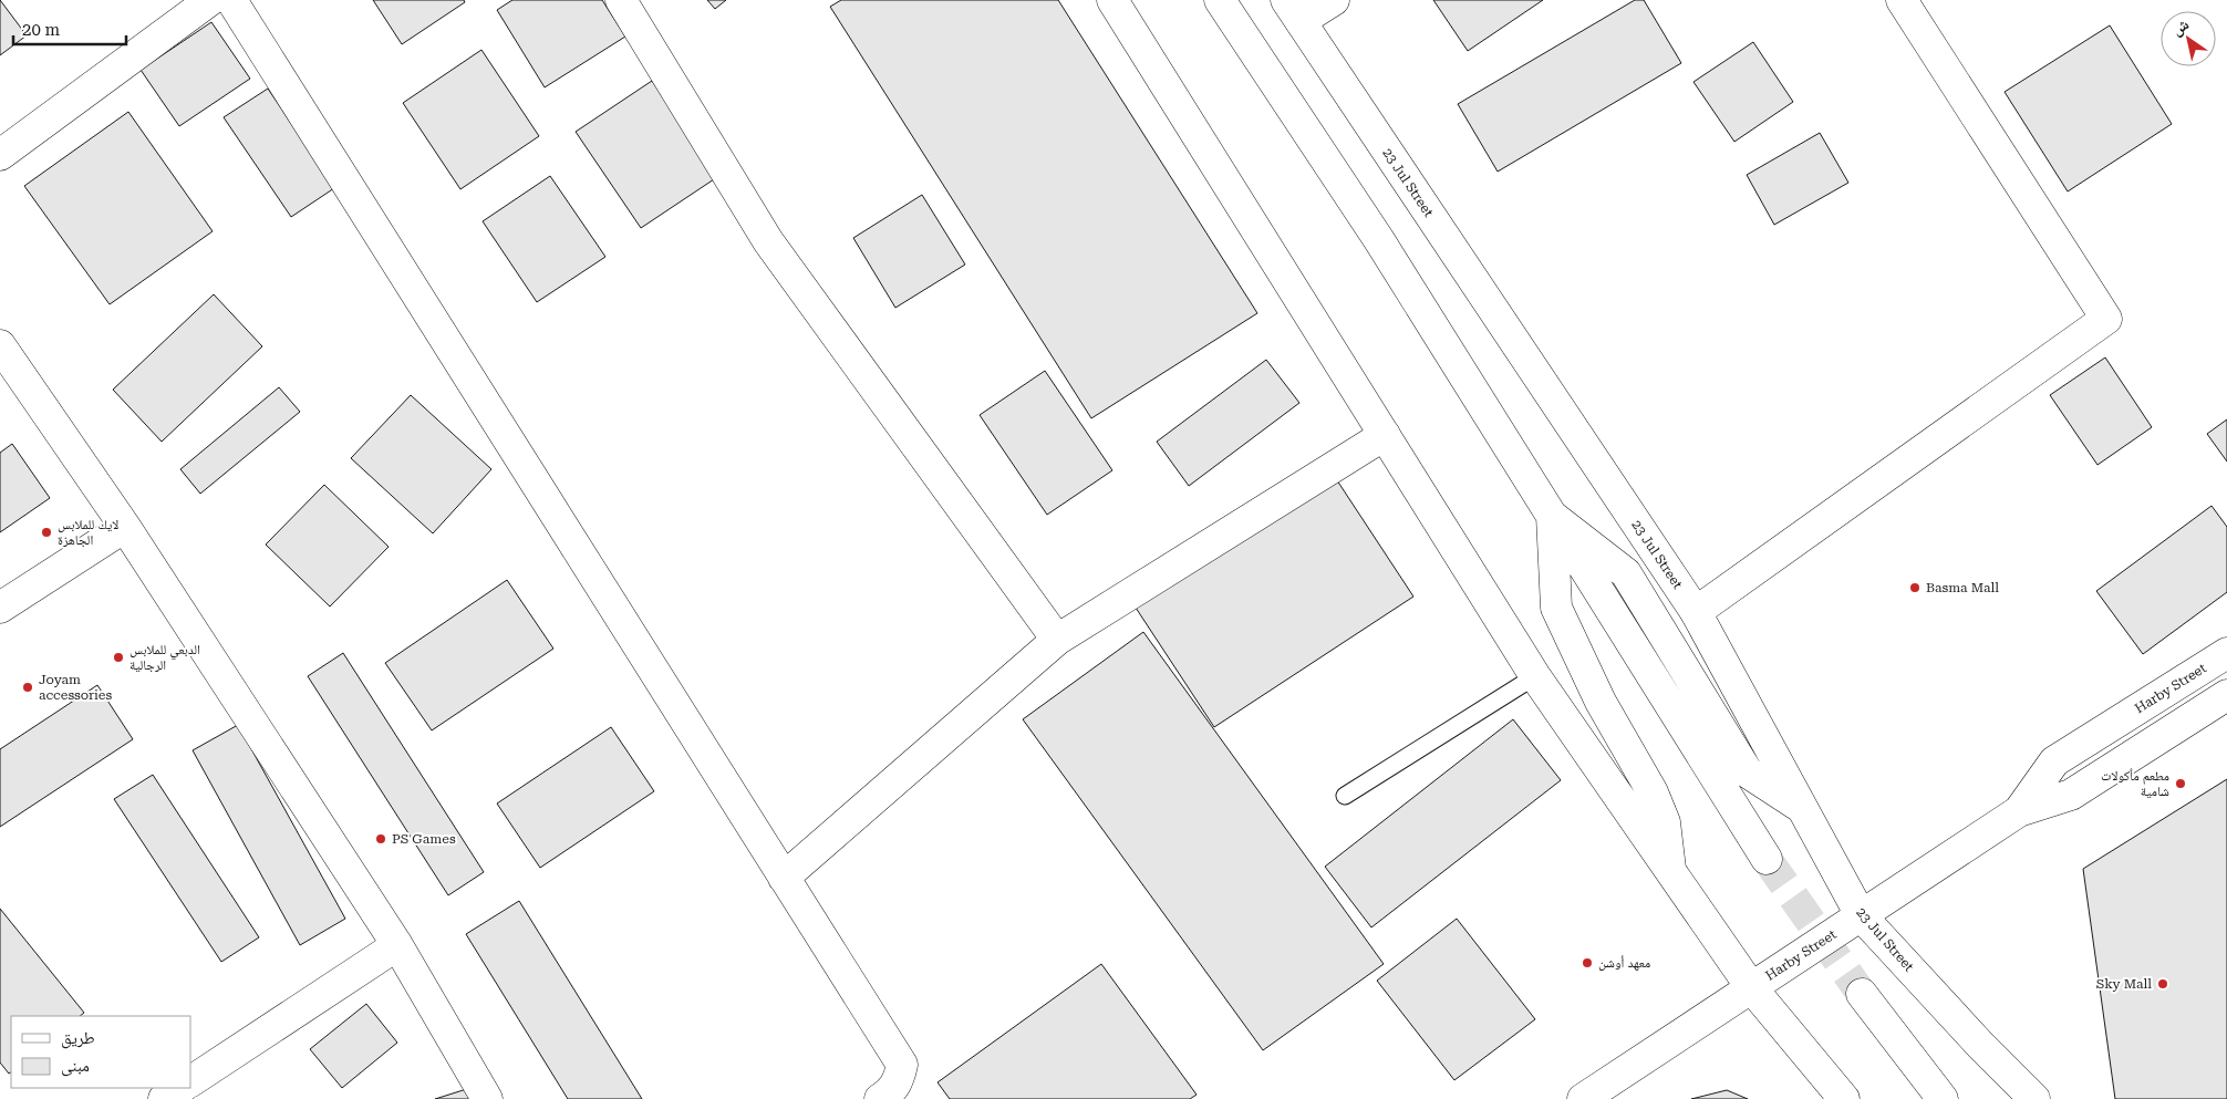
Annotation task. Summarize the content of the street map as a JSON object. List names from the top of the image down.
{
  "streets": {
    "street": ["23 Jul Street", "Harby Street"]
  },
  "crossings": [
    ["23 Jul Street", "Harby Street"]
  ],
  "places": [
    "لايك للملابس الجاهزة",
    "Basma Mall",
    "الدبعي للملابس الرجالية",
    "Joyam accessories",
    "مطعم مأكولات شامية",
    "PS Games",
    "معهد أوشن",
    "Sky Mall"
  ],
  "legend": ["طريق", "مبنى"],
  "scale_bar": "20 m",
  "north": "top left"
}
